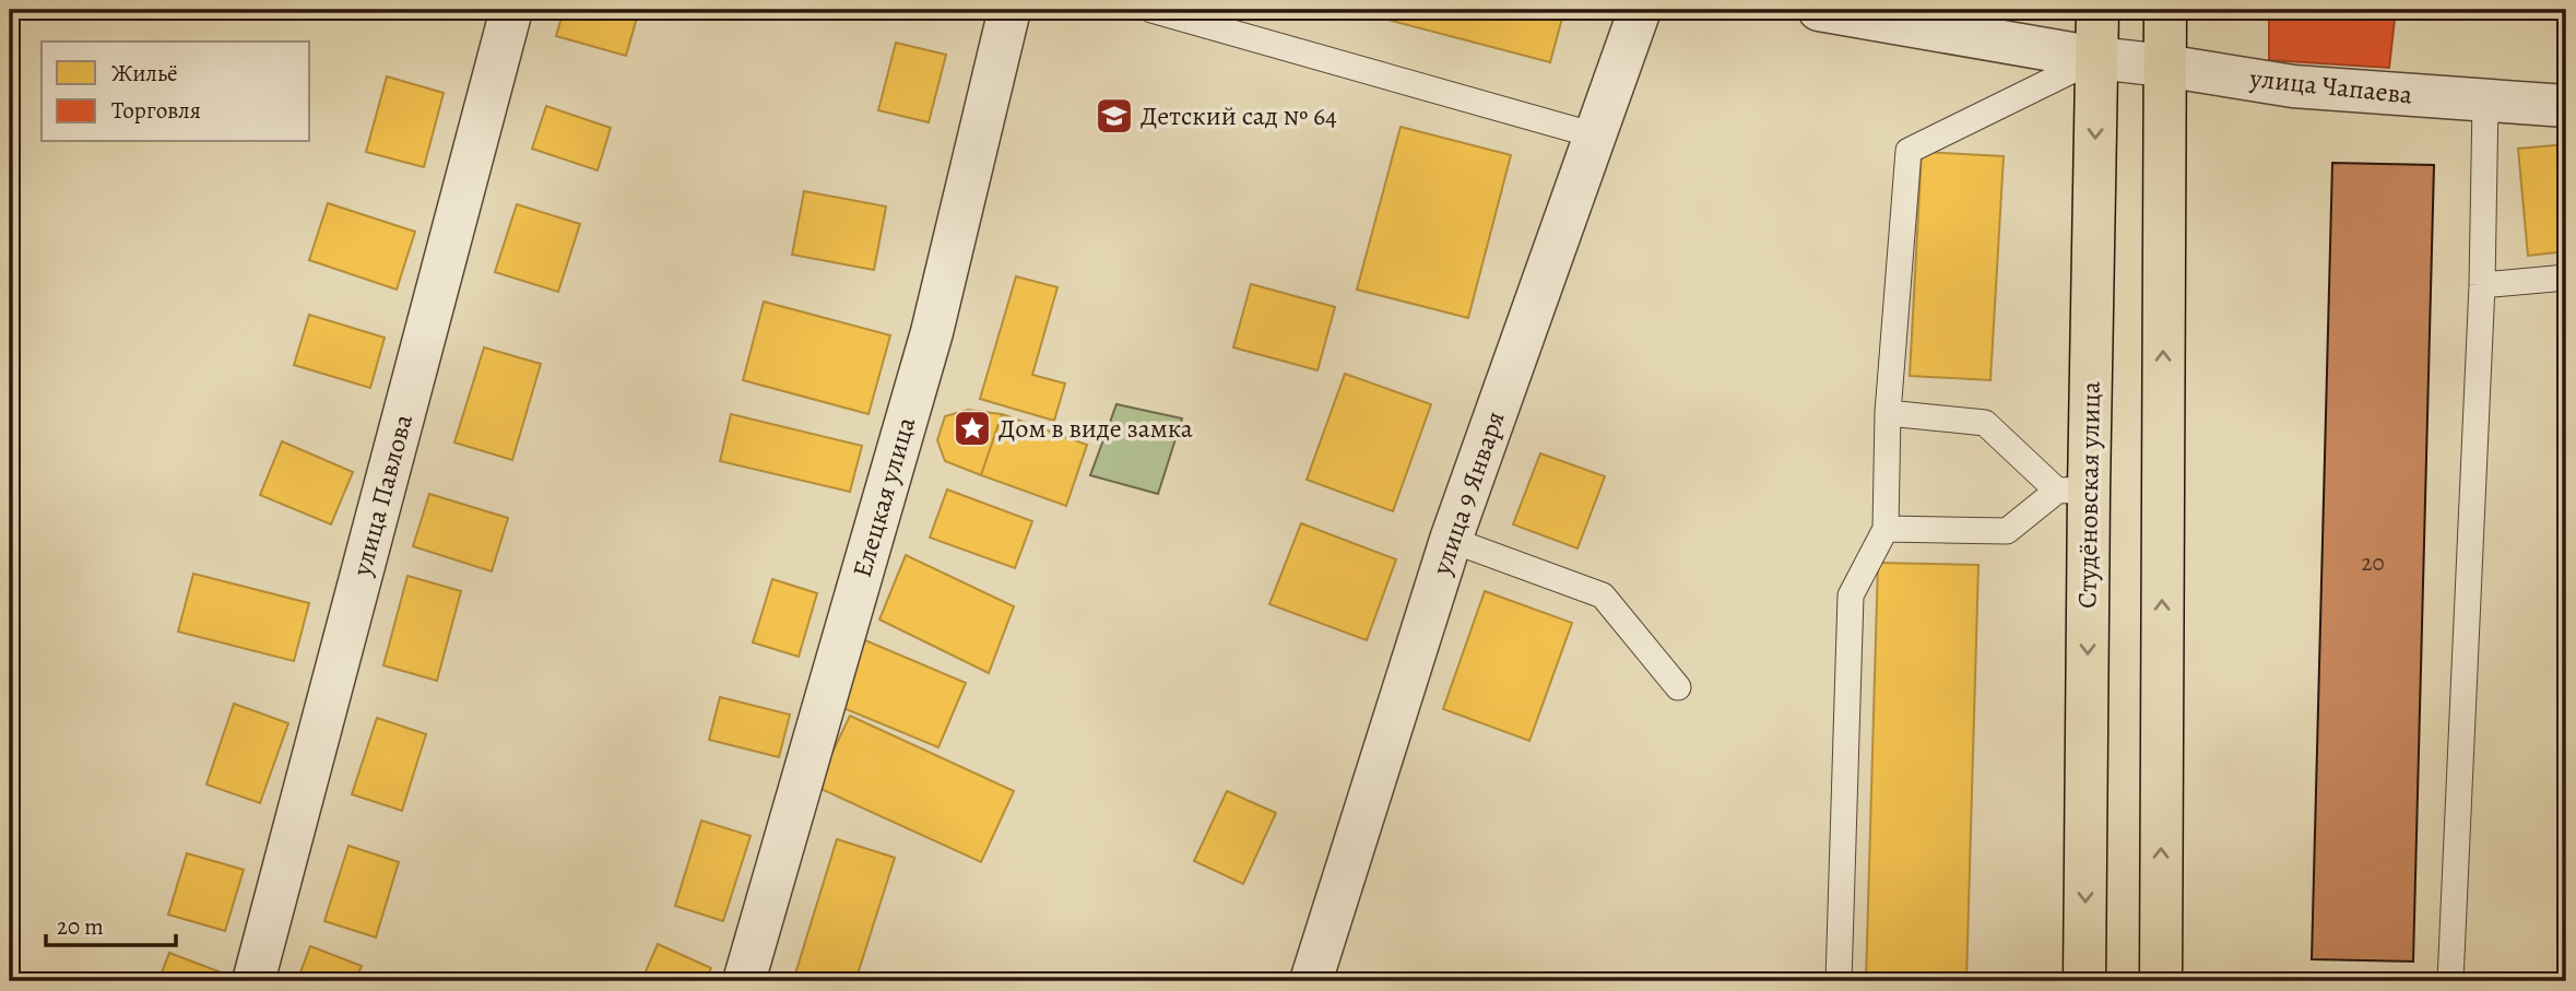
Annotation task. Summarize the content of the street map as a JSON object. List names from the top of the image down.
{
  "streets": {
    "main road": ["Студёновская улица"],
    "street": [
      "улица Чапаева",
      "улица 9 Января",
      "улица Павлова",
      "Елецкая улица"
    ]
  },
  "crossings": [
    ["улица Чапаева", "Студёновская улица"]
  ],
  "places": {
    "school or university": ["Детский сад № 64"],
    "place": ["Дом в виде замка"]
  },
  "house_numbers": ["20"],
  "legend": ["Жильё", "Торговля"],
  "scale_bar": "20 m"
}
